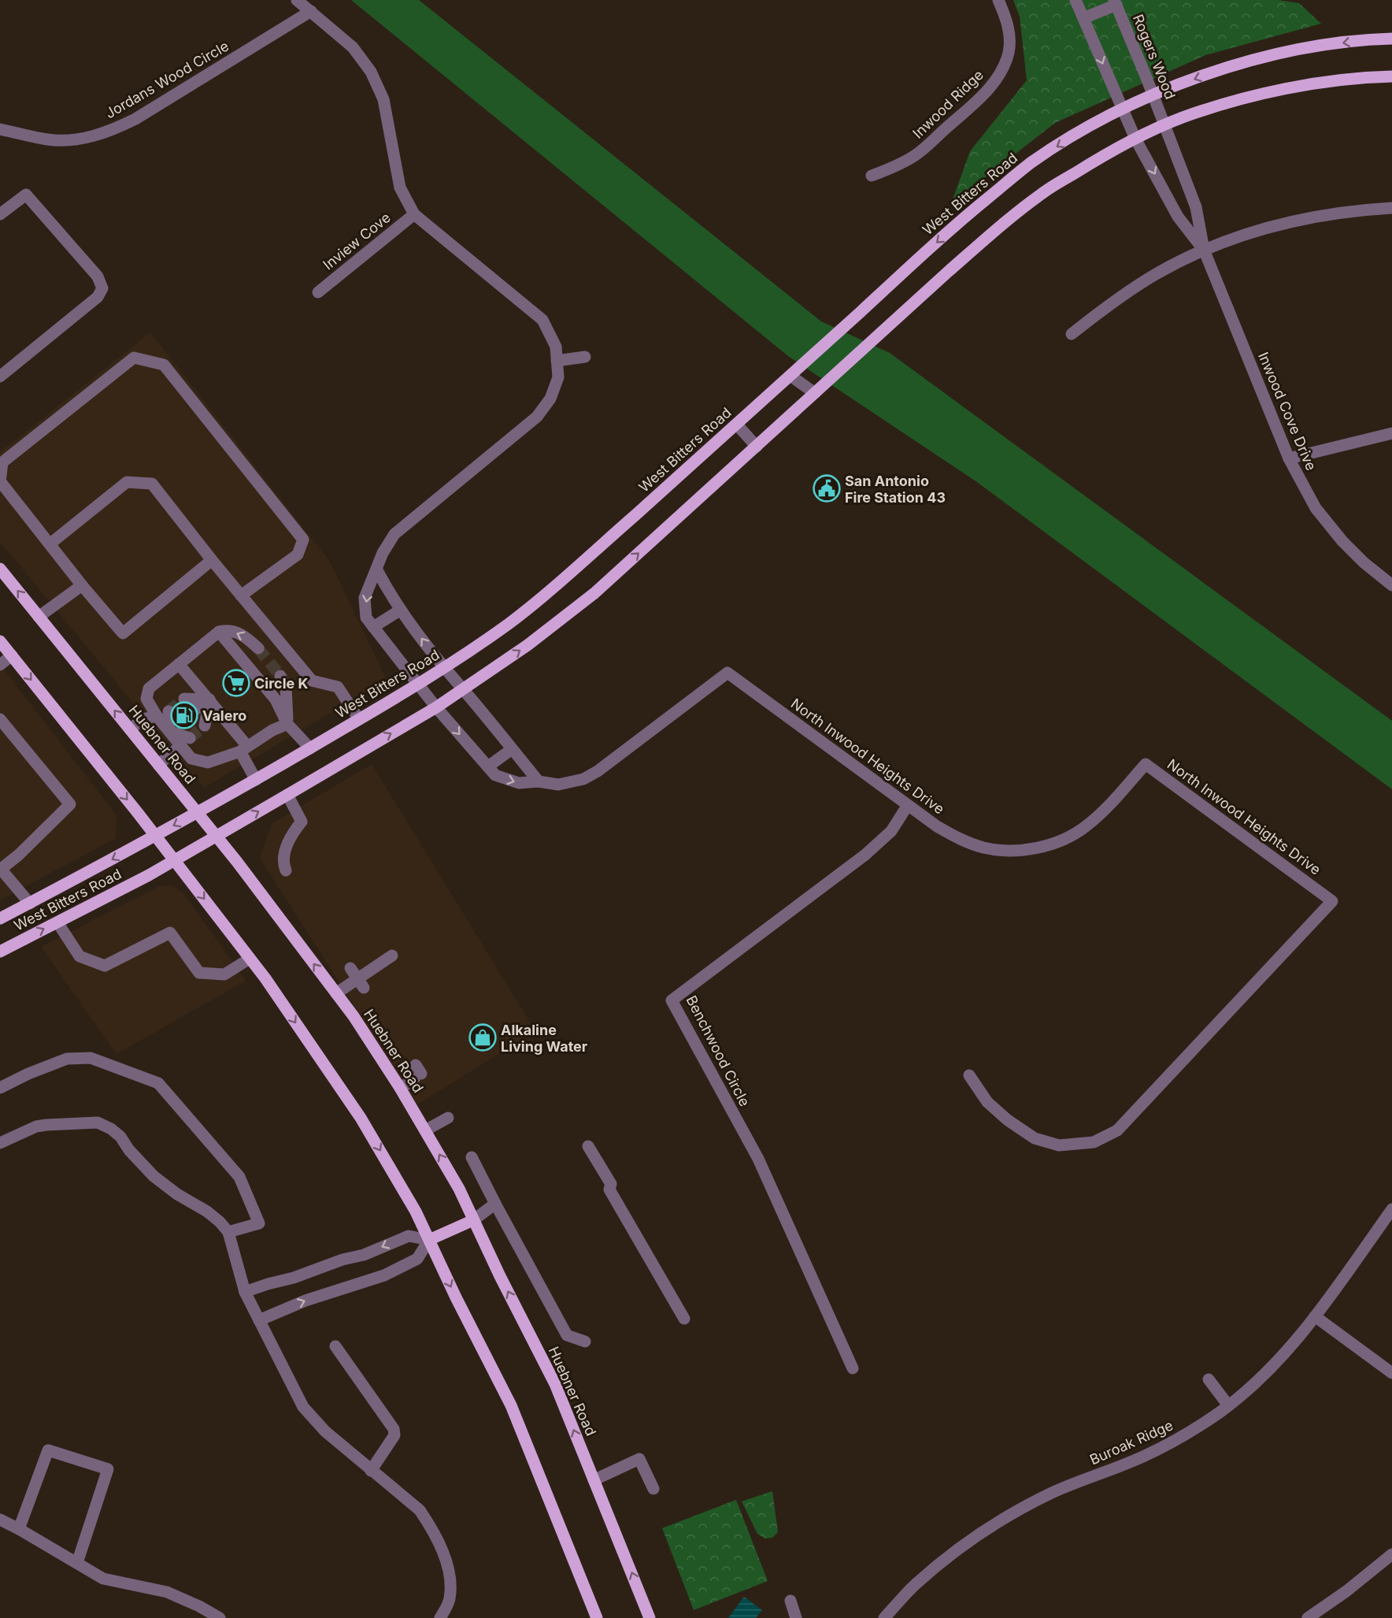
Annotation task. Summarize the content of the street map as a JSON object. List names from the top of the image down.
{
  "streets": {
    "main road": ["West Bitters Road", "Huebner Road"],
    "street": [
      "Rogers Wood",
      "Jordans Wood Circle",
      "Inwood Ridge",
      "Inview Cove",
      "Inwood Cove Drive",
      "North Inwood Heights Drive",
      "Benchwood Circle",
      "Buroak Ridge"
    ]
  },
  "crossings": [
    ["Rogers Wood", "West Bitters Road"],
    ["Rogers Wood", "Inwood Cove Drive"],
    ["West Bitters Road", "Inwood Cove Drive"],
    ["West Bitters Road", "Huebner Road"],
    ["West Bitters Road", "North Inwood Heights Drive"],
    ["Inview Cove", "North Inwood Heights Drive"],
    ["North Inwood Heights Drive", "Benchwood Circle"]
  ],
  "places": {
    "public building": ["San Antonio Fire Station 43"],
    "supermarket": ["Circle K"],
    "fuel station": ["Valero"],
    "shop": ["Alkaline Living Water"]
  }
}
